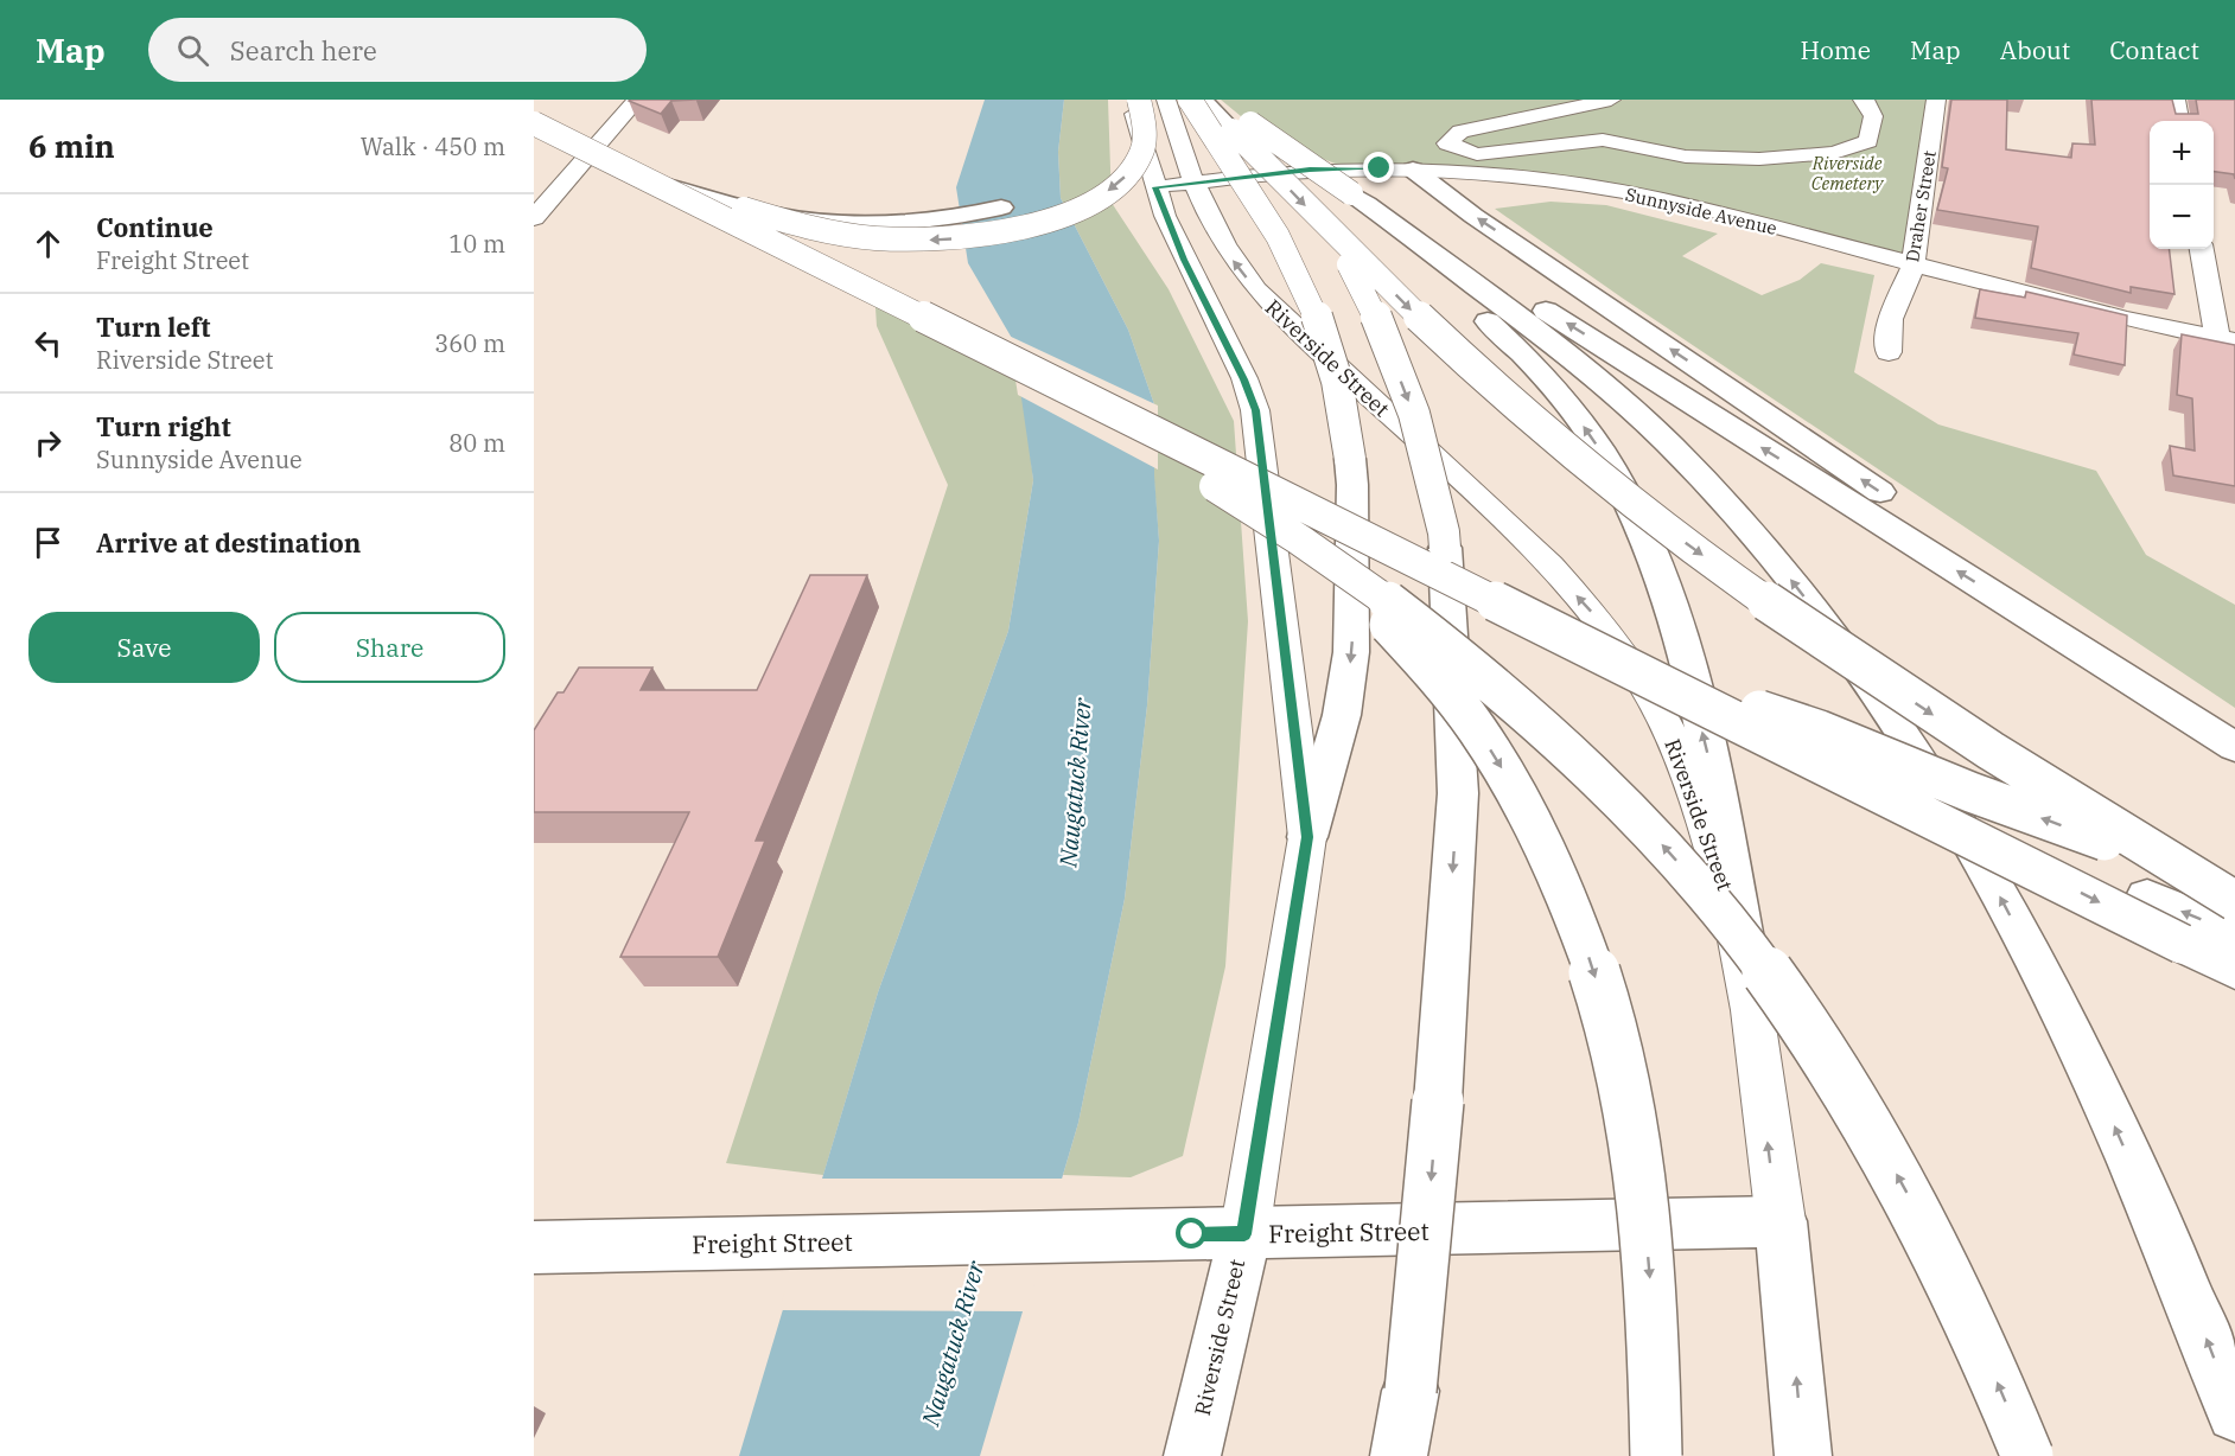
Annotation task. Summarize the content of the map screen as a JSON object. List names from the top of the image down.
{
  "streets": {
    "main road": ["Riverside Street", "Freight Street"],
    "street": ["Draher Street", "Sunnyside Avenue"]
  },
  "crossings": [
    ["Draher Street", "Sunnyside Avenue"],
    ["Sunnyside Avenue", "Riverside Street"],
    ["Riverside Street", "Freight Street"]
  ],
  "water": ["Naugatuck River"],
  "parks": ["Riverside Cemetery"],
  "page": {
    "header": "Map",
    "search": "Search here",
    "nav": [
      "Home",
      "Map",
      "About",
      "Contact"
    ],
    "heading": ["6 min", "Walk · 450 m"],
    "map_buttons": ["+", "−"],
    "list": [
      ["Continue", "Freight Street", "10 m"],
      ["Turn left", "Riverside Street", "360 m"],
      ["Turn right", "Sunnyside Avenue", "80 m"],
      "Arrive at destination"
    ],
    "buttons": ["Save", "Share"]
  }
}
